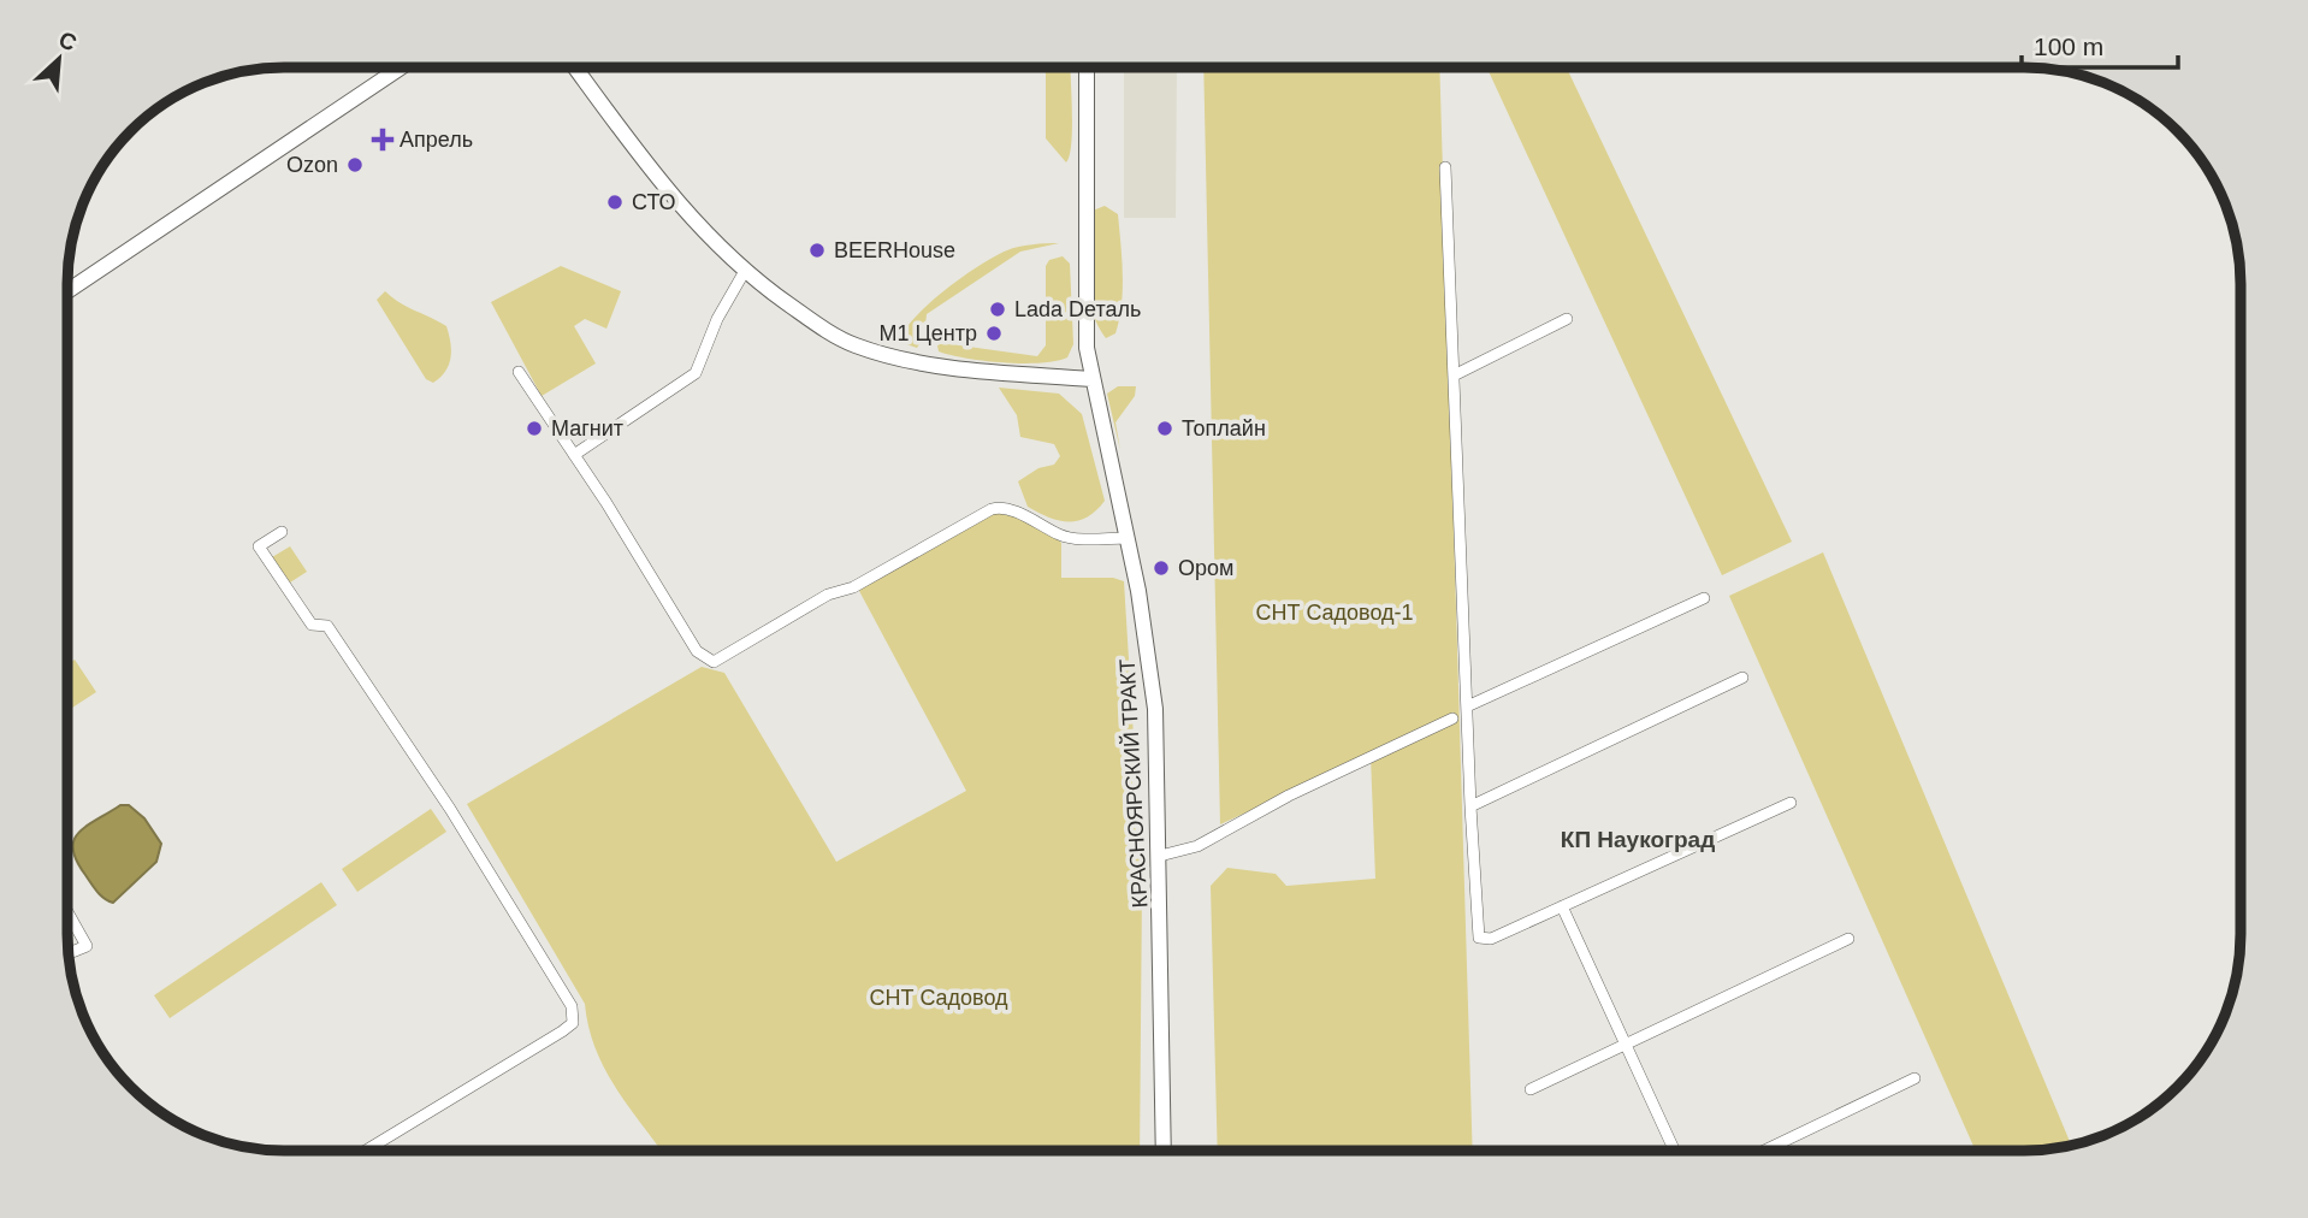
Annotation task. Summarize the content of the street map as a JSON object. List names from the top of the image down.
{
  "streets": {
    "main road": ["КРАСНОЯРСКИЙ ТРАКТ"]
  },
  "districts": ["КП Наукоград"],
  "parks": ["СНТ Садовод-1", "СНТ Садовод"],
  "places": {
    "health": ["Апрель"],
    "other": [
      "Ozon",
      "СТО",
      "BEERHouse",
      "Lada Dеталь",
      "М1 Центр",
      "Магнит",
      "Топлайн",
      "Ором"
    ]
  },
  "scale_bar": "100 m",
  "north": "top right"
}
